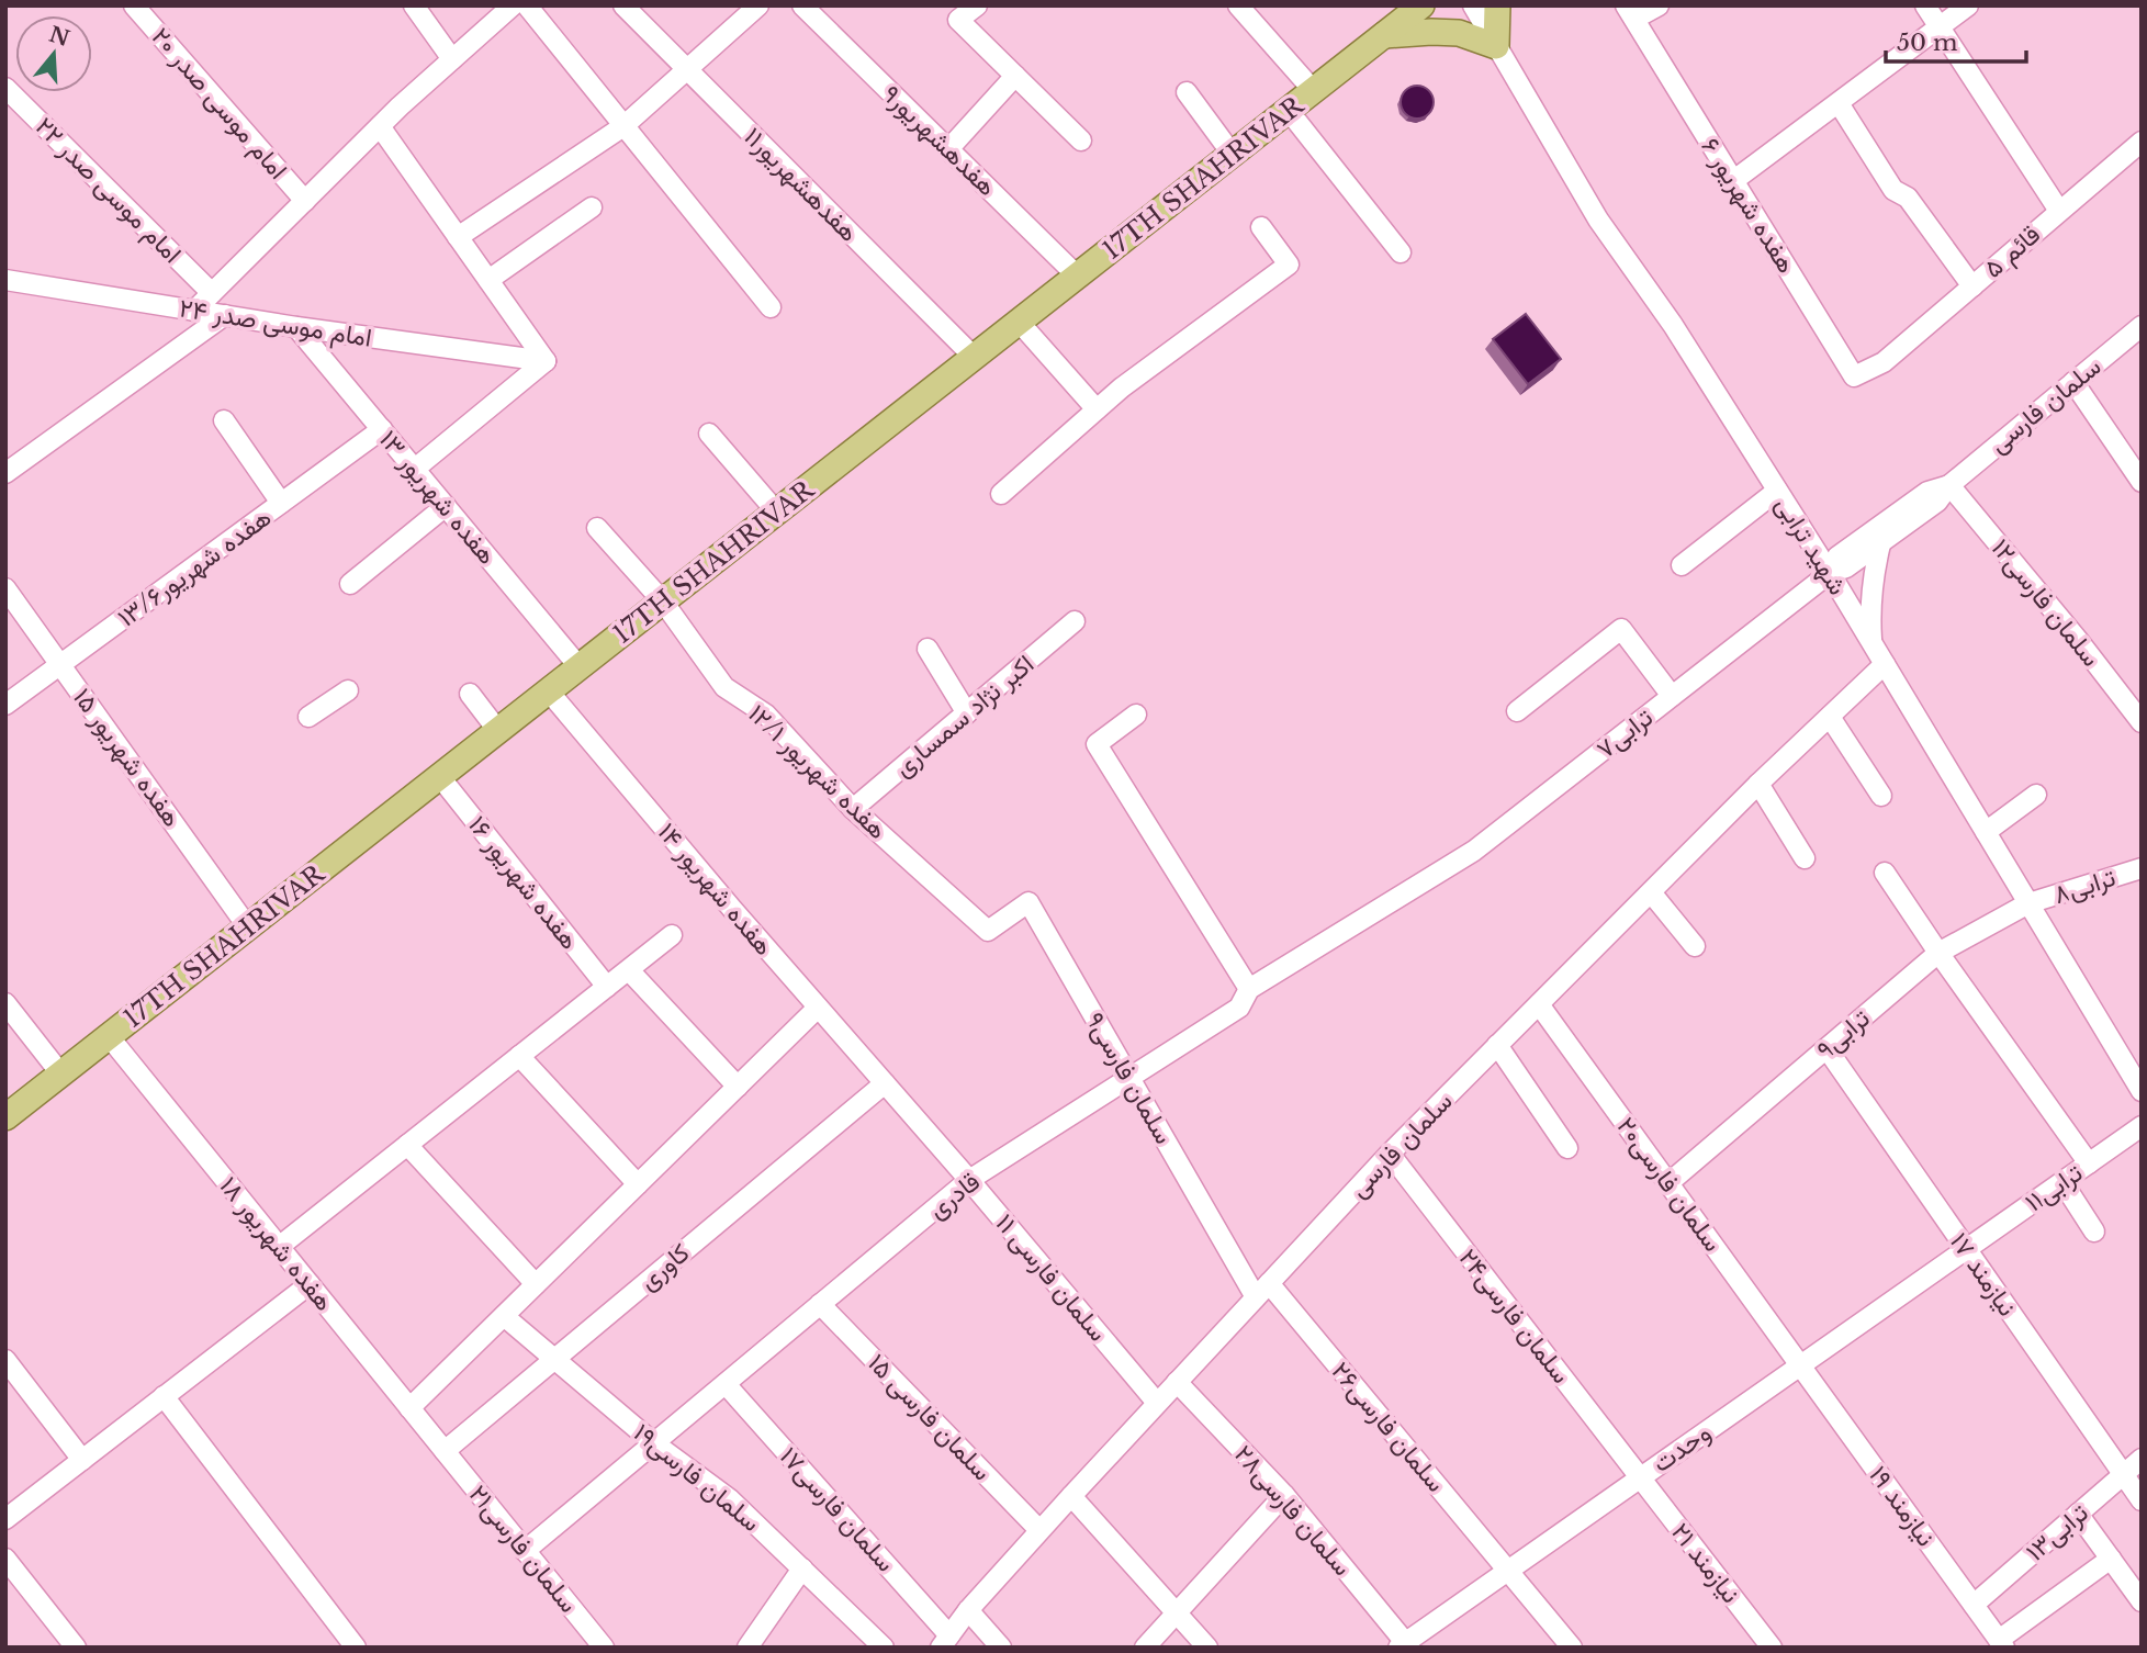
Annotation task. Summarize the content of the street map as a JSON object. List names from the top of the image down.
{
  "streets": {
    "main road": ["17TH SHAHRIVAR"],
    "street": [
      "امام موسی صدر ۲۰",
      "هفدهشهریور۹",
      "هفدهشهریور۱۱",
      "امام موسی صدر ۲۲",
      "هفده شهریور ۶",
      "قائم ۵",
      "امام موسی صدر ۲۴",
      "سلمان فارسی",
      "هفده شهریور ۱۳",
      "شهید ترابی",
      "هفده شهریور۱۳/۶",
      "سلمان فارسی۱۲",
      "اکبر نژاد سمساری",
      "ترابی۷",
      "هفده شهریور ۱۵",
      "هفده شهریور ۱۲/۱",
      "هفده شهریور ۱۶",
      "ترابی۸",
      "هفده شهریور ۱۴",
      "ترابی۹",
      "سلمان فارسی۹",
      "سلمان فارسی۲۰",
      "ترابی۱۱",
      "قادری",
      "هفده شهریور ۱۸",
      "کاوری",
      "نیازمند ۱۷",
      "سلمان فارسی ۱۱",
      "سلمان فارسی۲۴",
      "سلمان فارسی ۱۵",
      "سلمان فارسی۲۶",
      "وحدت",
      "سلمان فارسی۱۹",
      "نیازمند ۱۹",
      "سلمان فارسی۱۷",
      "سلمان فارسی۲۸",
      "ترابی۱۳",
      "سلمان فارسی۲۱",
      "نیازمند ۲۱"
    ]
  },
  "crossings": [
    ["هفدهشهریور۹", "17TH SHAHRIVAR"],
    ["17TH SHAHRIVAR", "هفدهشهریور۱۱"],
    ["17TH SHAHRIVAR", "هفده شهریور ۱۳"],
    ["17TH SHAHRIVAR", "هفده شهریور ۱۵"],
    ["17TH SHAHRIVAR", "هفده شهریور ۱۲/۱"],
    ["17TH SHAHRIVAR", "هفده شهریور ۱۶"],
    ["17TH SHAHRIVAR", "هفده شهریور ۱۴"],
    ["17TH SHAHRIVAR", "هفده شهریور ۱۸"],
    ["هفده شهریور ۶", "قائم ۵"],
    ["امام موسی صدر ۲۴", "هفده شهریور ۱۳"],
    ["سلمان فارسی", "شهید ترابی"],
    ["سلمان فارسی", "سلمان فارسی۱۲"],
    ["سلمان فارسی", "ترابی۷"],
    ["سلمان فارسی", "سلمان فارسی۹"],
    ["سلمان فارسی", "سلمان فارسی۲۰"],
    ["سلمان فارسی", "سلمان فارسی ۱۱"],
    ["سلمان فارسی", "سلمان فارسی۲۴"],
    ["سلمان فارسی", "سلمان فارسی ۱۵"],
    ["سلمان فارسی", "سلمان فارسی۲۶"],
    ["سلمان فارسی", "سلمان فارسی۱۷"],
    ["سلمان فارسی", "سلمان فارسی۲۸"],
    ["هفده شهریور ۱۳", "هفده شهریور۱۳/۶"],
    ["شهید ترابی", "ترابی۷"],
    ["شهید ترابی", "ترابی۸"],
    ["شهید ترابی", "ترابی۹"],
    ["هفده شهریور۱۳/۶", "هفده شهریور ۱۵"],
    ["اکبر نژاد سمساری", "هفده شهریور ۱۲/۱"],
    ["ترابی۷", "قادری"],
    ["هفده شهریور ۱۲/۱", "سلمان فارسی۹"],
    ["ترابی۸", "ترابی۹"],
    ["هفده شهریور ۱۴", "کاوری"],
    ["هفده شهریور ۱۴", "سلمان فارسی ۱۱"],
    ["ترابی۹", "سلمان فارسی۲۰"],
    ["ترابی۹", "نیازمند ۱۷"],
    ["سلمان فارسی۹", "قادری"],
    ["سلمان فارسی۹", "سلمان فارسی۲۶"],
    ["سلمان فارسی۲۰", "وحدت"],
    ["سلمان فارسی۲۰", "نیازمند ۱۹"],
    ["ترابی۱۱", "نیازمند ۱۷"],
    ["ترابی۱۱", "وحدت"],
    ["قادری", "سلمان فارسی ۱۱"],
    ["قادری", "سلمان فارسی ۱۵"],
    ["قادری", "سلمان فارسی۱۹"],
    ["قادری", "سلمان فارسی۱۷"],
    ["قادری", "سلمان فارسی۲۱"],
    ["هفده شهریور ۱۸", "کاوری"],
    ["هفده شهریور ۱۸", "سلمان فارسی۲۱"],
    ["کاوری", "سلمان فارسی ۱۱"],
    ["کاوری", "سلمان فارسی۱۹"],
    ["کاوری", "سلمان فارسی۲۱"],
    ["نیازمند ۱۷", "وحدت"],
    ["نیازمند ۱۷", "ترابی۱۳"],
    ["سلمان فارسی۲۴", "وحدت"],
    ["سلمان فارسی۲۴", "نیازمند ۲۱"],
    ["سلمان فارسی۲۶", "وحدت"],
    ["وحدت", "نیازمند ۱۹"],
    ["وحدت", "سلمان فارسی۲۸"],
    ["وحدت", "نیازمند ۲۱"],
    ["نیازمند ۱۹", "ترابی۱۳"]
  ],
  "scale_bar": "50 m",
  "north": "top"
}
